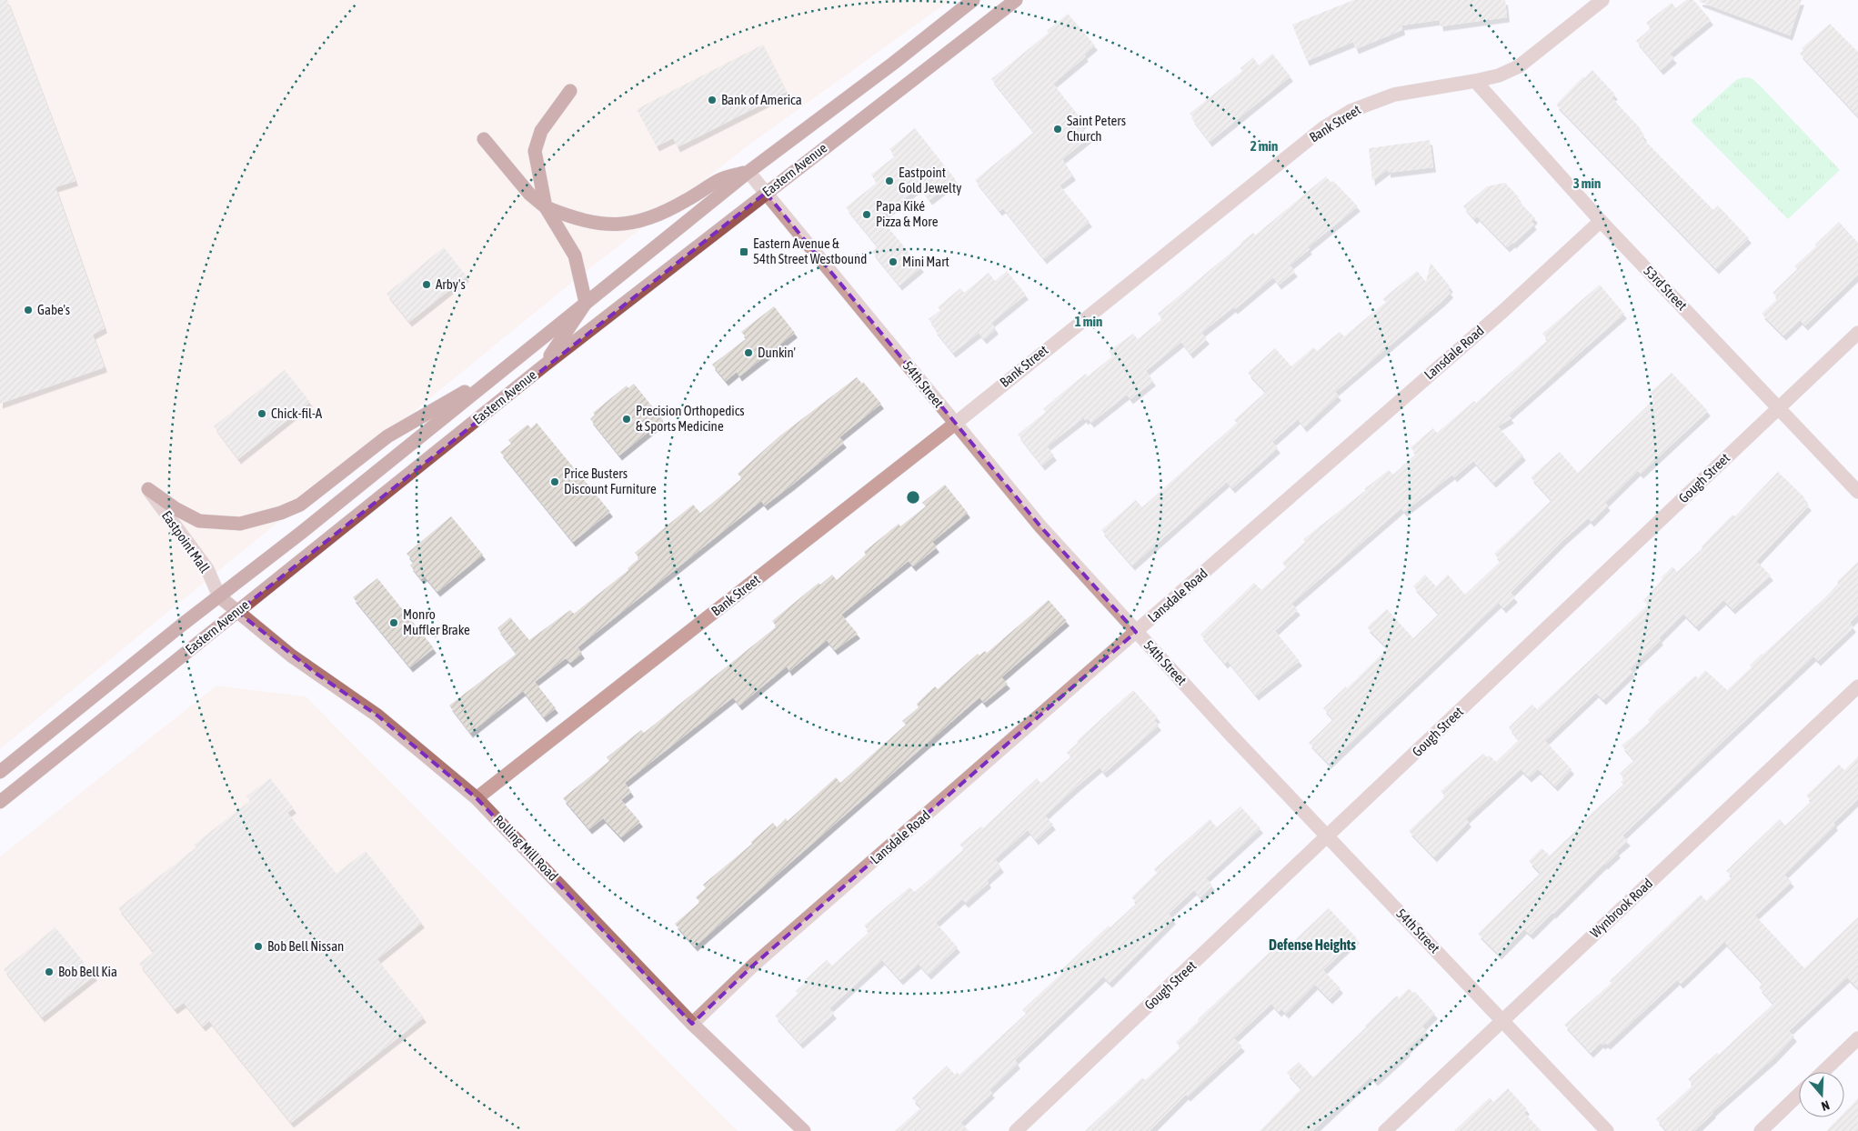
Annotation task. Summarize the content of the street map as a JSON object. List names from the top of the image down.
{
  "streets": {
    "main road": ["Eastern Avenue"],
    "street": [
      "Bank Street",
      "53rd Street",
      "Lansdale Road",
      "54th Street",
      "Gough Street",
      "Eastpoint Mall",
      "Rolling Mill Road",
      "Wynbrook Road"
    ]
  },
  "crossings": [
    ["Bank Street", "53rd Street"],
    ["Bank Street", "54th Street"],
    ["Bank Street", "Rolling Mill Road"],
    ["Eastern Avenue", "54th Street"],
    ["Eastern Avenue", "Eastpoint Mall"],
    ["Eastern Avenue", "Rolling Mill Road"],
    ["53rd Street", "Lansdale Road"],
    ["53rd Street", "Gough Street"],
    ["Lansdale Road", "54th Street"],
    ["Lansdale Road", "Rolling Mill Road"],
    ["54th Street", "Gough Street"],
    ["54th Street", "Wynbrook Road"],
    ["Eastpoint Mall", "Rolling Mill Road"]
  ],
  "districts": ["Defense Heights"],
  "places": {
    "other": [
      "Bank of America",
      "Saint Peters Church",
      "Eastpoint Gold Jewelty",
      "Papa Kiké Pizza & More",
      "Mini Mart",
      "Arby's",
      "Gabe's",
      "Dunkin'",
      "Chick-fil-A",
      "Precision Orthopedics & Sports Medicine",
      "Price Busters Discount Furniture",
      "Monro Muffler Brake",
      "Bob Bell Nissan",
      "Bob Bell Kia"
    ],
    "transit": ["Eastern Avenue & 54th Street Westbound"]
  },
  "north": "bottom",
  "rings": ["2 min", "3 min", "1 min"]
}
